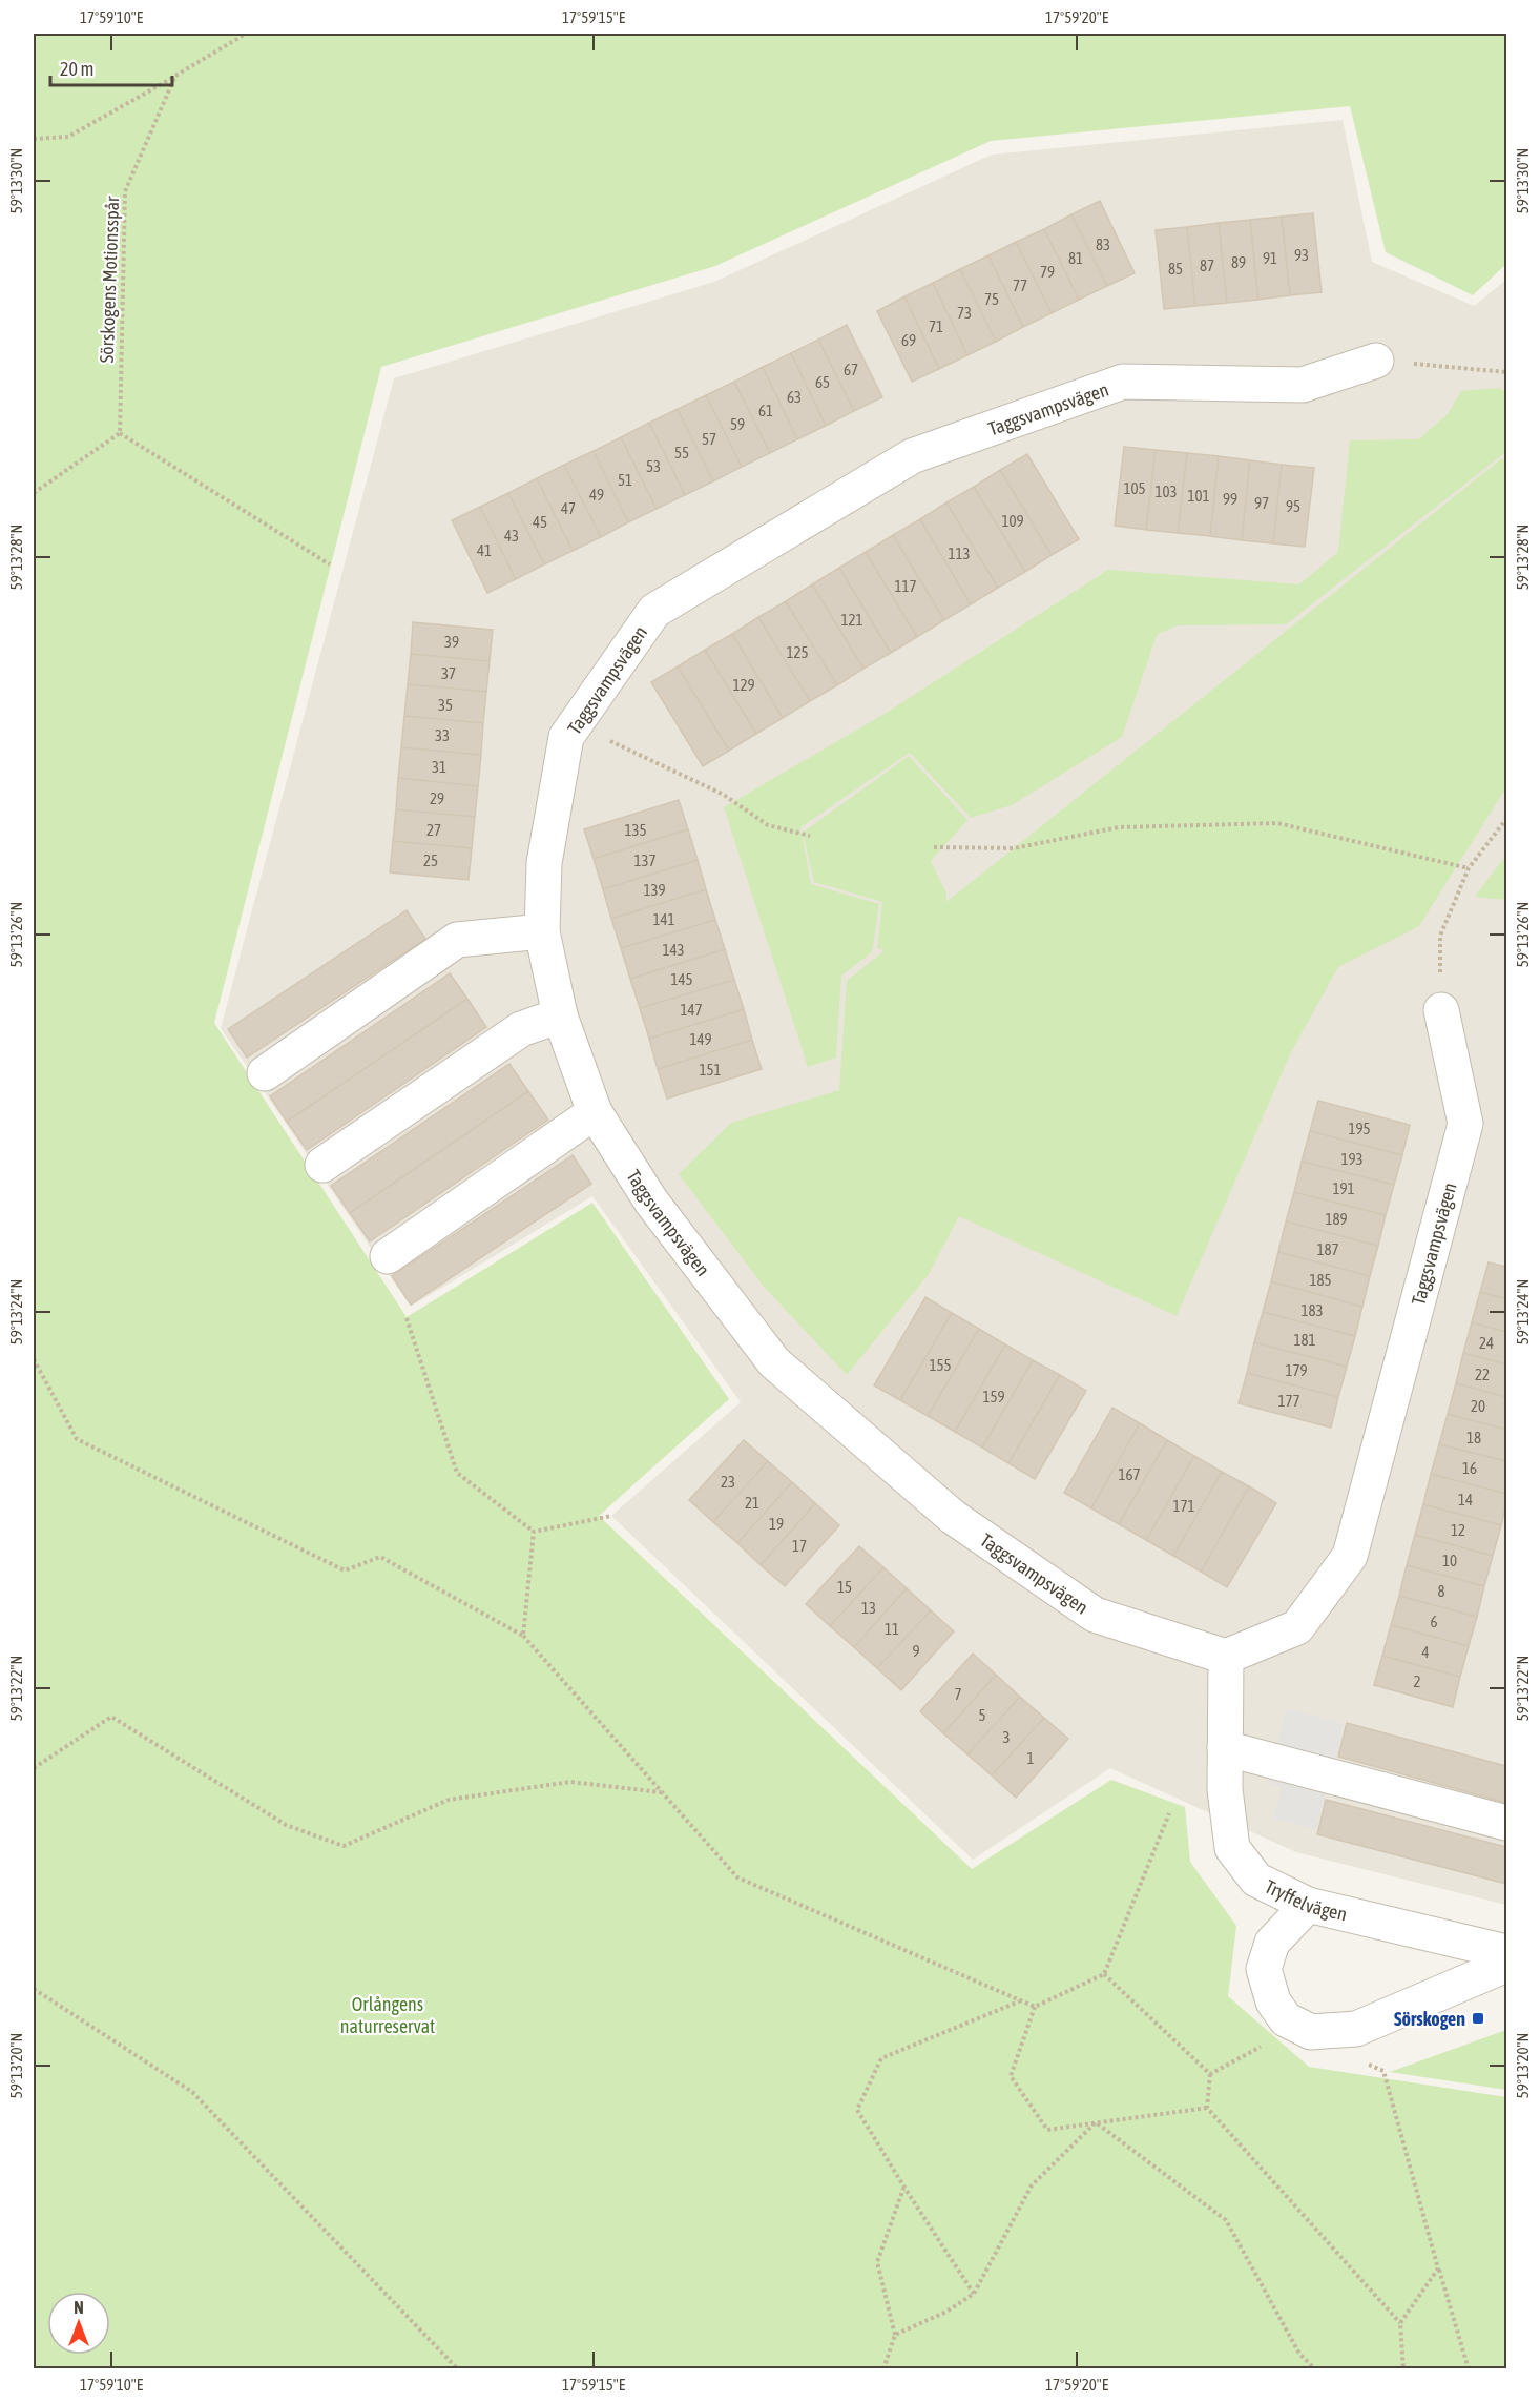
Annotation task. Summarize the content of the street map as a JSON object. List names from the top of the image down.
{
  "streets": {
    "street": ["Taggsvampsvägen", "Tryffelvägen"],
    "path": ["Sörskogens Motionsspår"]
  },
  "crossings": [
    ["Taggsvampsvägen", "Tryffelvägen"]
  ],
  "parks": ["Orlångens naturreservat"],
  "places": {
    "transit": ["Sörskogen"]
  },
  "house_numbers": [
    "83",
    "93",
    "81",
    "91",
    "89",
    "87",
    "85",
    "79",
    "77",
    "75",
    "73",
    "71",
    "69",
    "67",
    "65",
    "63",
    "61",
    "59",
    "57",
    "55",
    "53",
    "51",
    "105",
    "103",
    "49",
    "101",
    "99",
    "97",
    "95",
    "47",
    "109",
    "45",
    "43",
    "41",
    "113",
    "117",
    "121",
    "39",
    "125",
    "37",
    "129",
    "35",
    "33",
    "31",
    "29",
    "27",
    "135",
    "25",
    "137",
    "139",
    "141",
    "143",
    "145",
    "147",
    "149",
    "151",
    "195",
    "193",
    "191",
    "189",
    "187",
    "185",
    "183",
    "181",
    "24",
    "155",
    "179",
    "22",
    "159",
    "177",
    "20",
    "18",
    "16",
    "167",
    "23",
    "14",
    "21",
    "171",
    "19",
    "12",
    "17",
    "10",
    "15",
    "8",
    "13",
    "6",
    "11",
    "9",
    "4",
    "2",
    "7",
    "5",
    "3",
    "1"
  ],
  "scale_bar": "20 m",
  "north": "top",
  "coordinates": [
    "17°59'10\"E",
    "17°59'15\"E",
    "17°59'20\"E",
    "59°13'30\"N",
    "59°13'28\"N",
    "59°13'26\"N",
    "59°13'24\"N",
    "59°13'22\"N",
    "59°13'20\"N"
  ]
}
